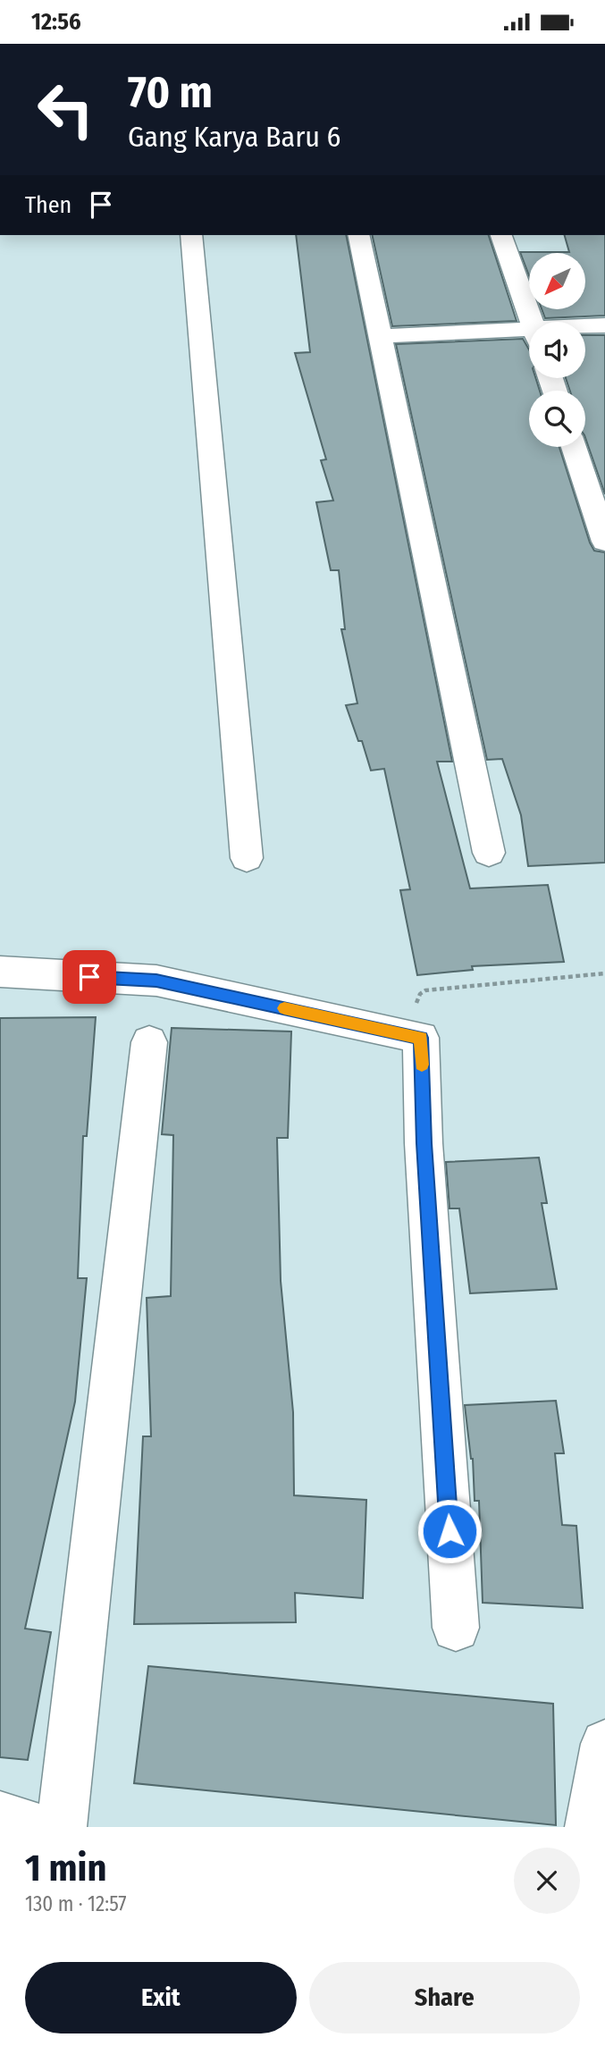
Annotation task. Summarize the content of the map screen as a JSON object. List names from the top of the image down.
{
  "north": "bottom left",
  "page": {
    "status": "12:56",
    "turn": ["70 m", "Gang Karya Baru 6"],
    "then": "Then",
    "heading": ["1 min", "130 m · 12:57"],
    "buttons": ["Exit", "Share"]
  }
}
